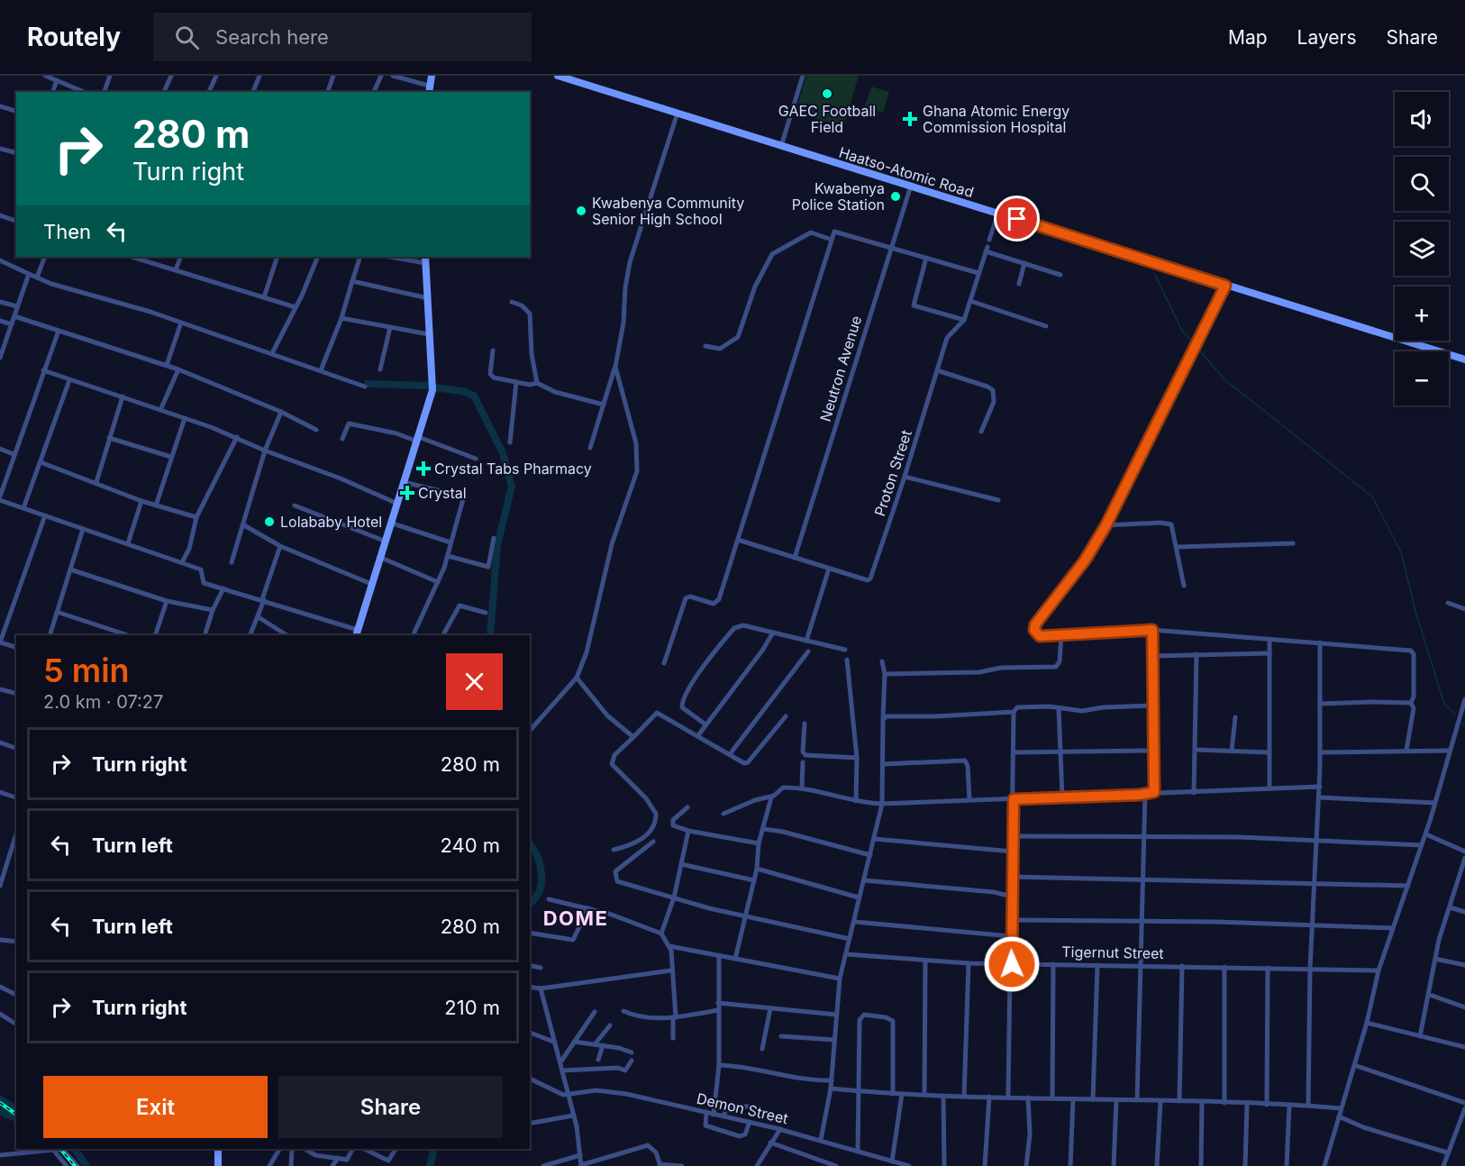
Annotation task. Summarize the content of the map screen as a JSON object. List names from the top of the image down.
{
  "streets": {
    "main road": ["Haatso-Atomic Road"],
    "street": [
      "Neutron Avenue",
      "Proton Street",
      "Tigernut Street",
      "Demon Street"
    ]
  },
  "crossings": [
    ["Haatso-Atomic Road", "Neutron Avenue"],
    ["Neutron Avenue", "Proton Street"]
  ],
  "districts": ["DOME"],
  "places": {
    "other": [
      "GAEC Football Field",
      "Kwabenya Police Station",
      "Kwabenya Community Senior High School",
      "Lolababy Hotel"
    ],
    "health": ["Ghana Atomic Energy Commission Hospital", "Crystal Tabs Pharmacy", "Crystal"]
  },
  "page": {
    "header": "Routely",
    "search": "Search here",
    "nav": ["Map", "Layers", "Share"],
    "map_buttons": ["+", "−"],
    "turn": ["280 m", "Turn right"],
    "then": "Then",
    "heading": ["5 min", "2.0 km · 07:27"],
    "list": [
      {
        "name": "Turn right",
        "value": "280 m"
      },
      {
        "name": "Turn left",
        "value": "240 m"
      },
      {
        "name": "Turn left",
        "value": "280 m"
      },
      {
        "name": "Turn right",
        "value": "210 m"
      }
    ],
    "buttons": ["Exit", "Share"]
  }
}
